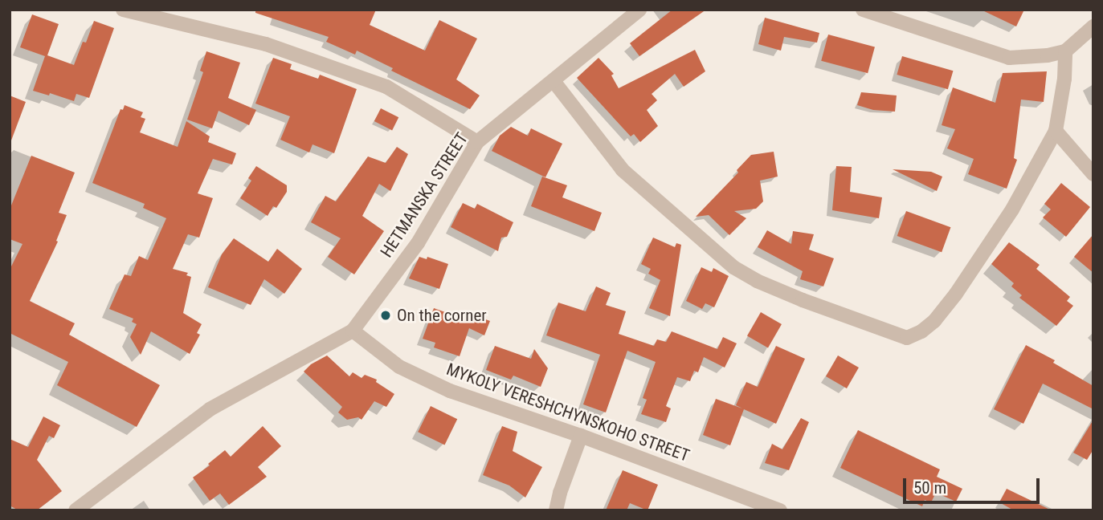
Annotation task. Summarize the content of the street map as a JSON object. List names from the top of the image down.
{
  "streets": {
    "street": ["HETMANSKA STREET", "MYKOLY VERESHCHYNSKOHO STREET"]
  },
  "crossings": [
    ["HETMANSKA STREET", "MYKOLY VERESHCHYNSKOHO STREET"]
  ],
  "places": ["On the corner"],
  "scale_bar": "50 m"
}
